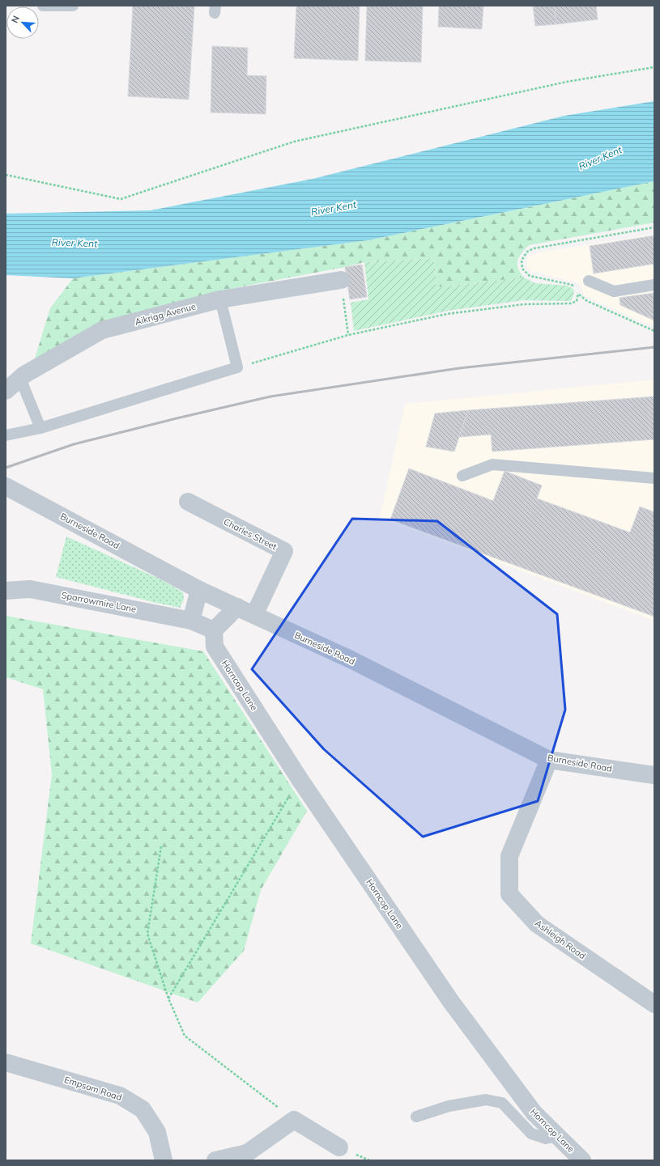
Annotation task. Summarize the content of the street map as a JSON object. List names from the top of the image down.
{
  "streets": {
    "street": [
      "Aikrigg Avenue",
      "Burneside Road",
      "Charles Street",
      "Sparrowmire Lane",
      "Horncop Lane",
      "Ashleigh Road",
      "Empsom Road"
    ]
  },
  "crossings": [
    ["Burneside Road", "Charles Street"],
    ["Burneside Road", "Ashleigh Road"],
    ["Sparrowmire Lane", "Horncop Lane"]
  ],
  "water": ["River Kent"],
  "north": "top left"
}
